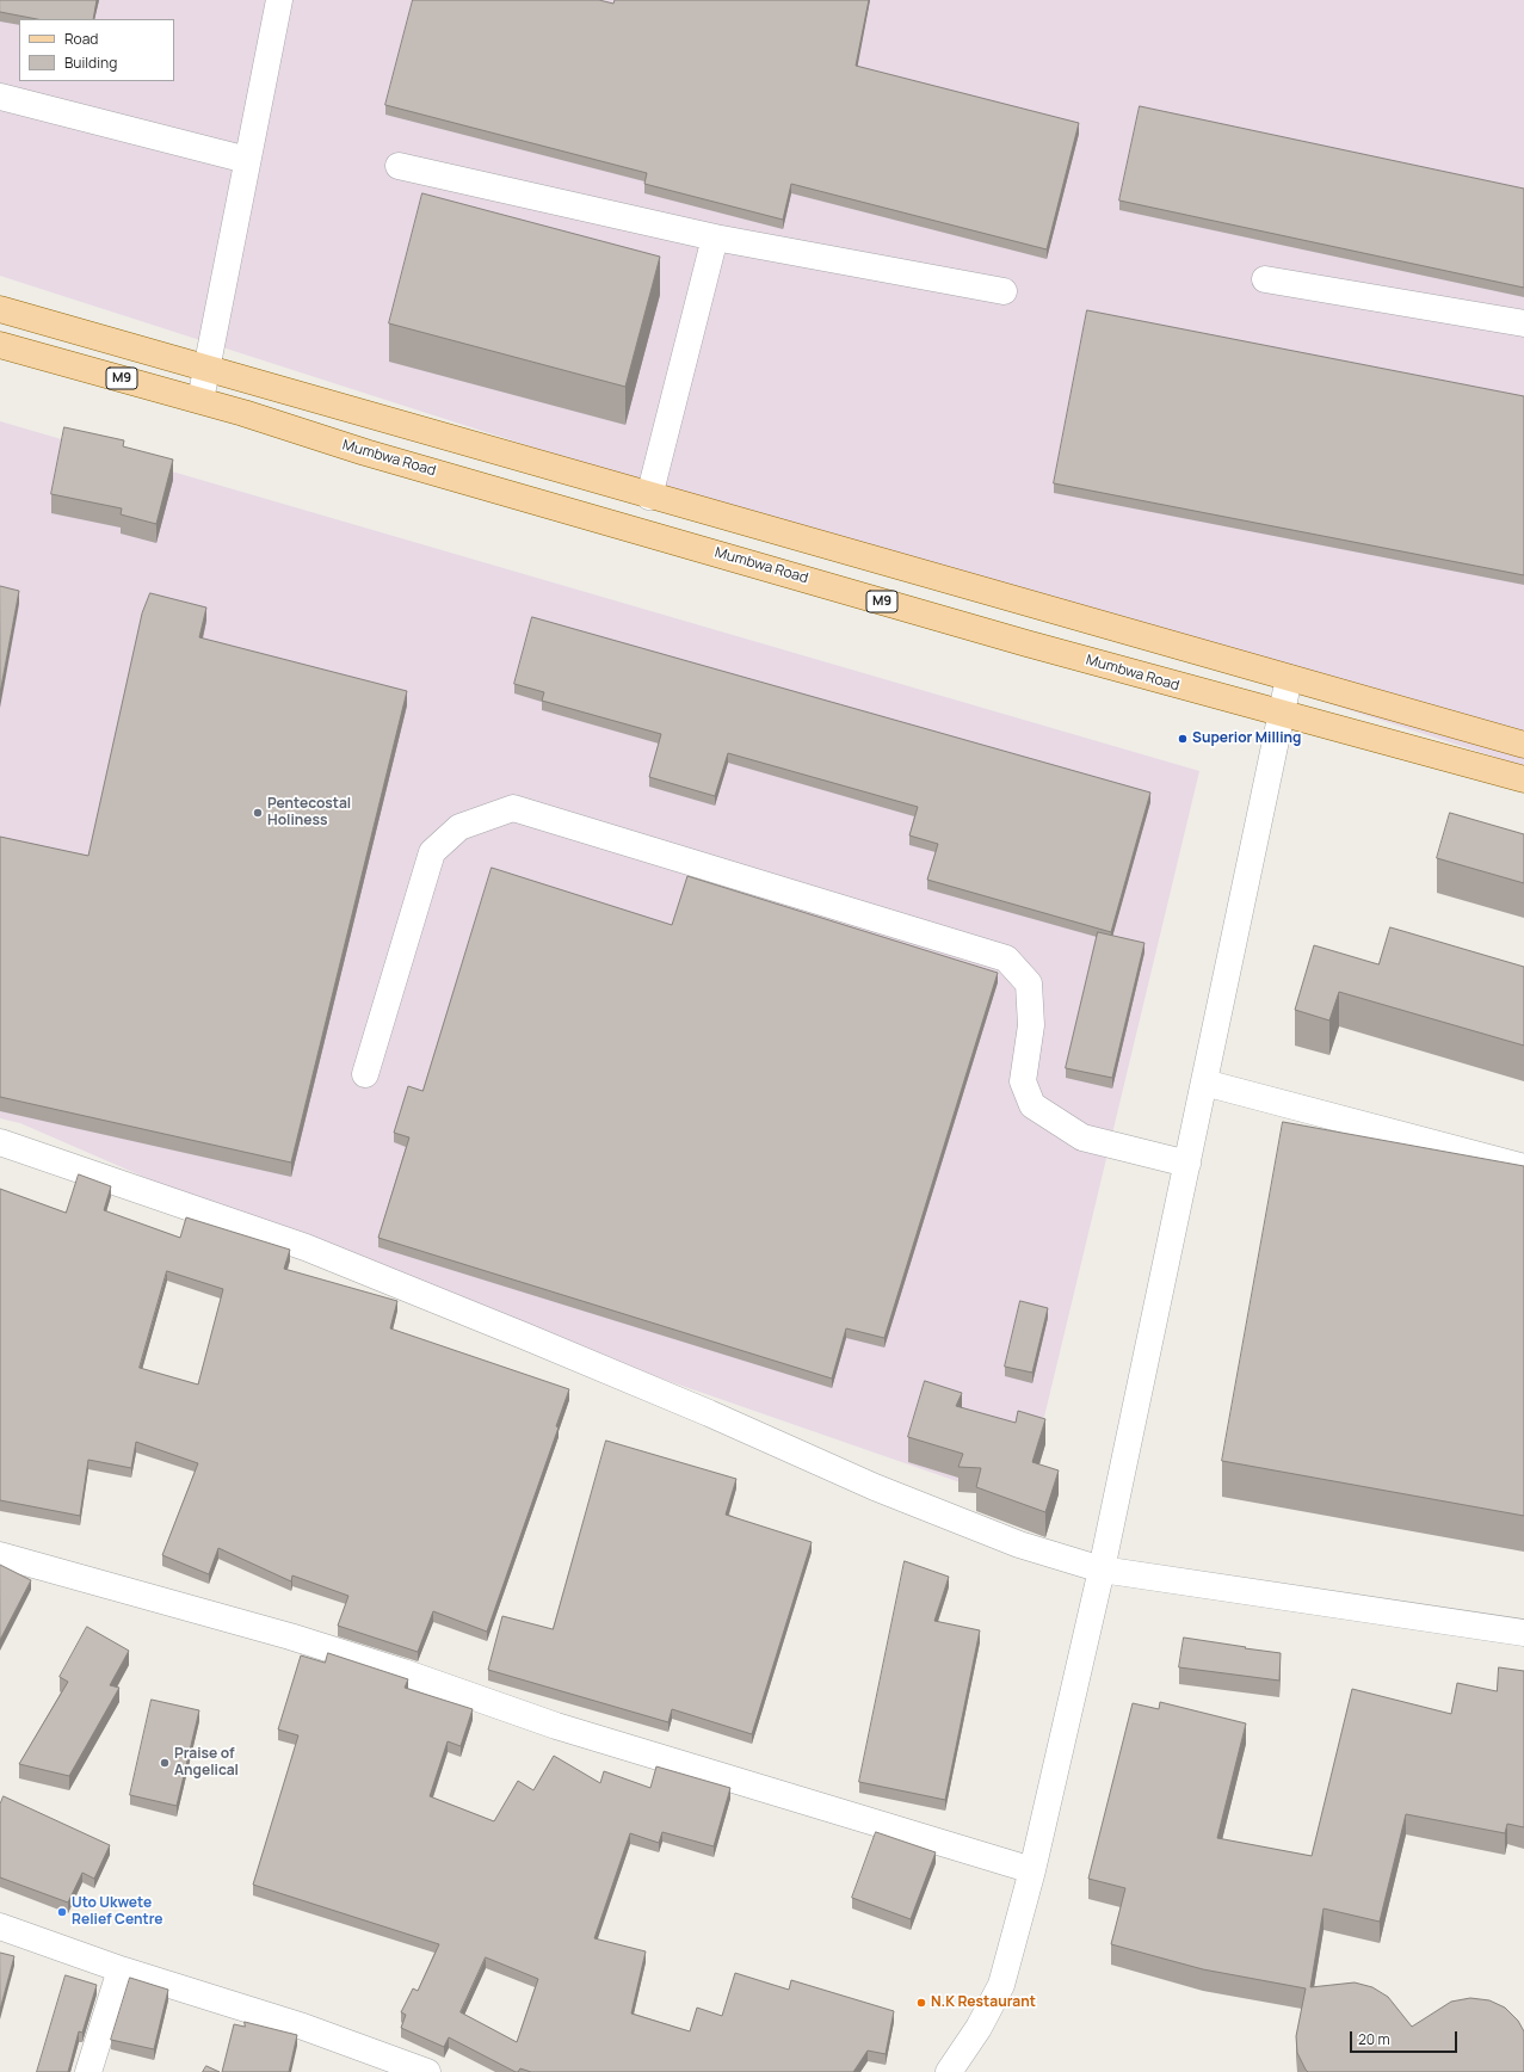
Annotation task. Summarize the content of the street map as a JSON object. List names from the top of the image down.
{
  "streets": {
    "main road": ["M9", "Mumbwa Road"]
  },
  "places": [
    "Superior Milling",
    "Pentecostal Holiness",
    "Praise of Angelical",
    "Uto Ukwete Relief Centre",
    "N.K Restaurant"
  ],
  "legend": ["Road", "Building"],
  "scale_bar": "20 m"
}
